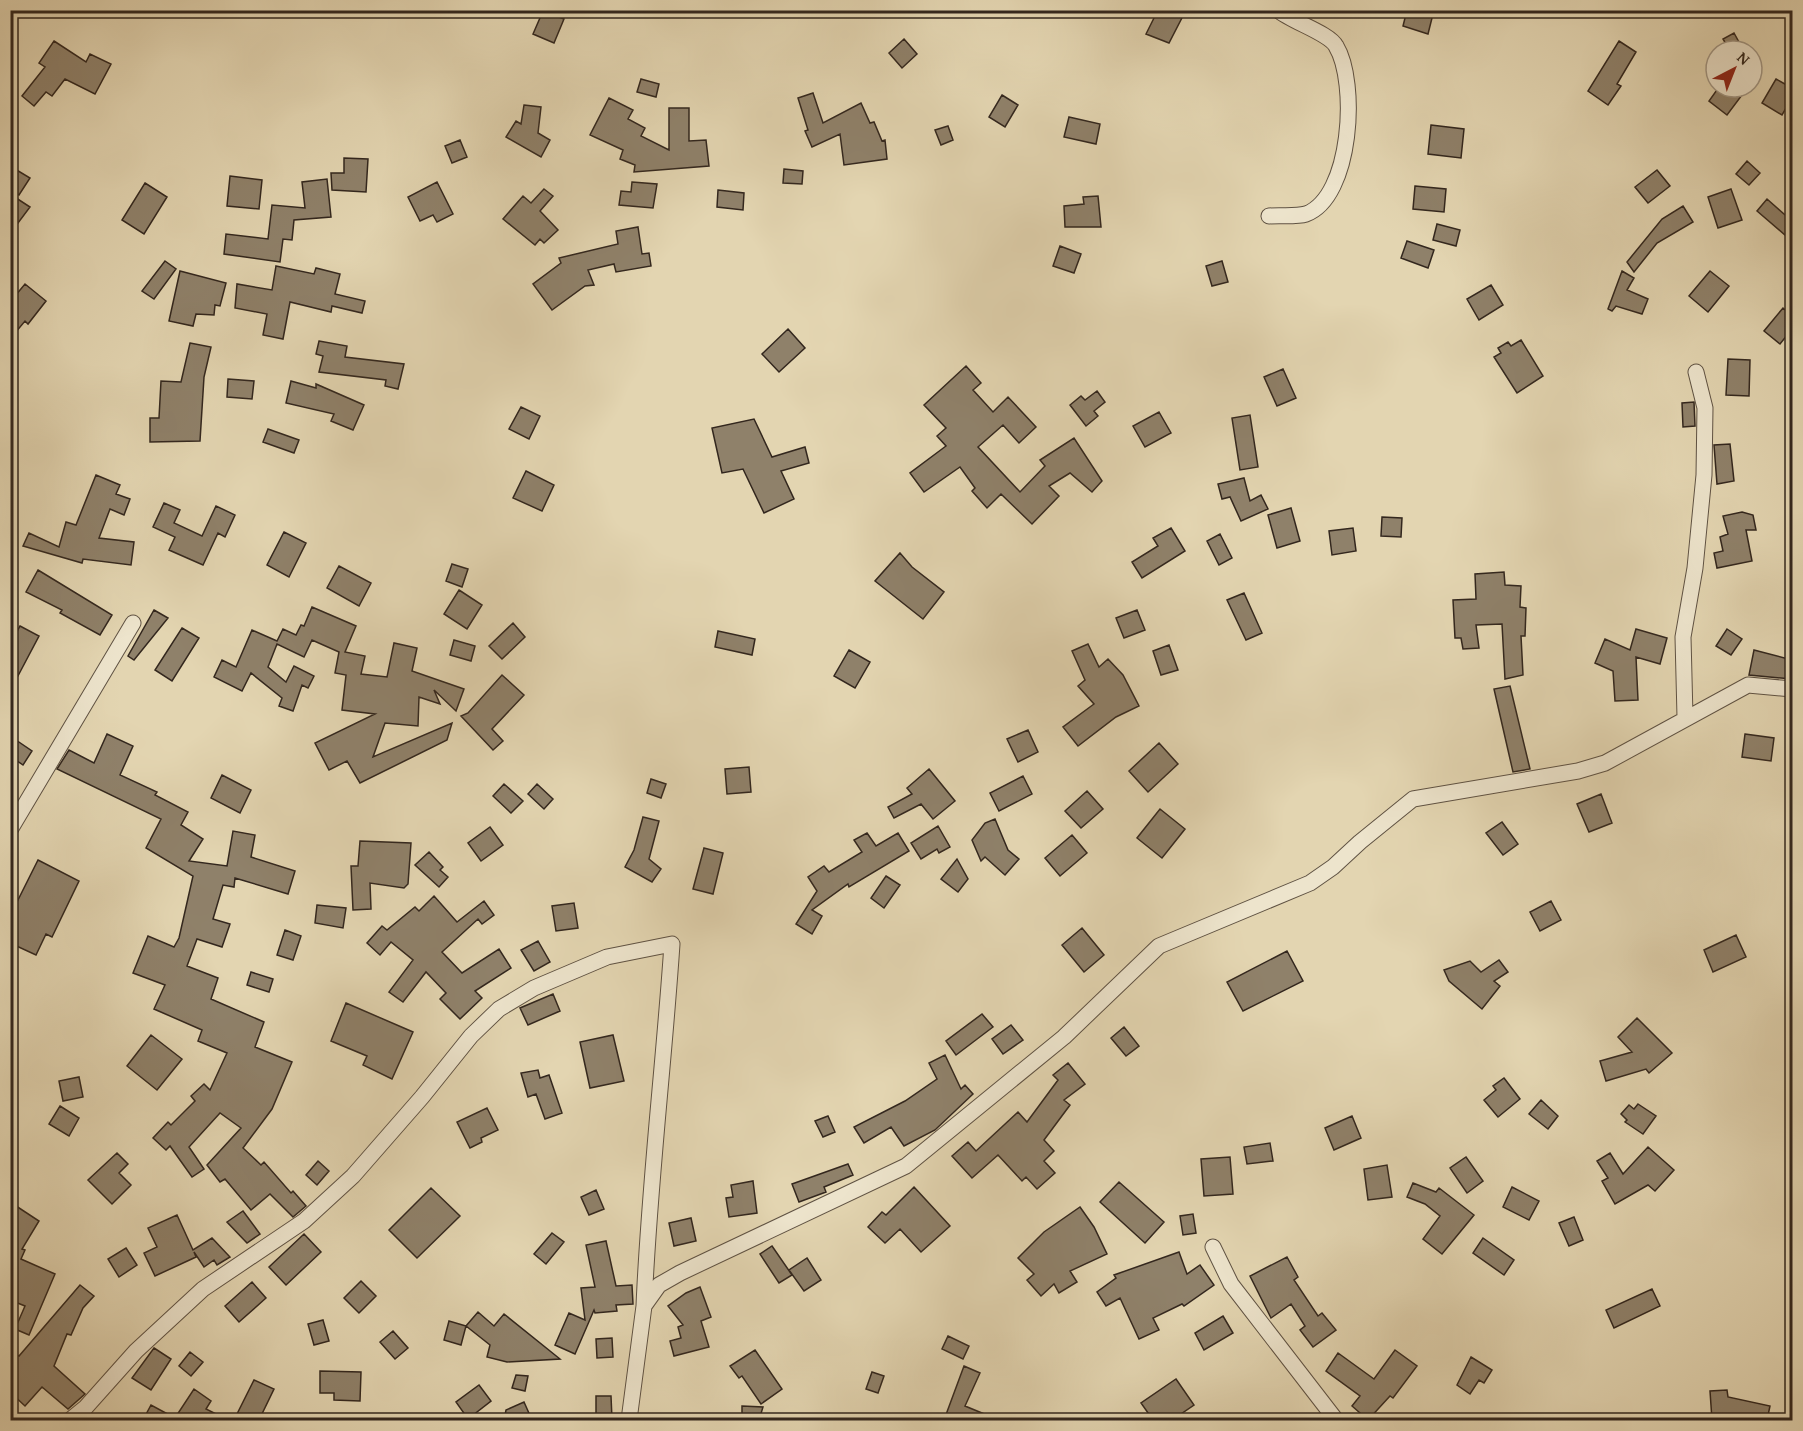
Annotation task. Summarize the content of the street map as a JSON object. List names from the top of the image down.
{
  "north": "top right"
}
